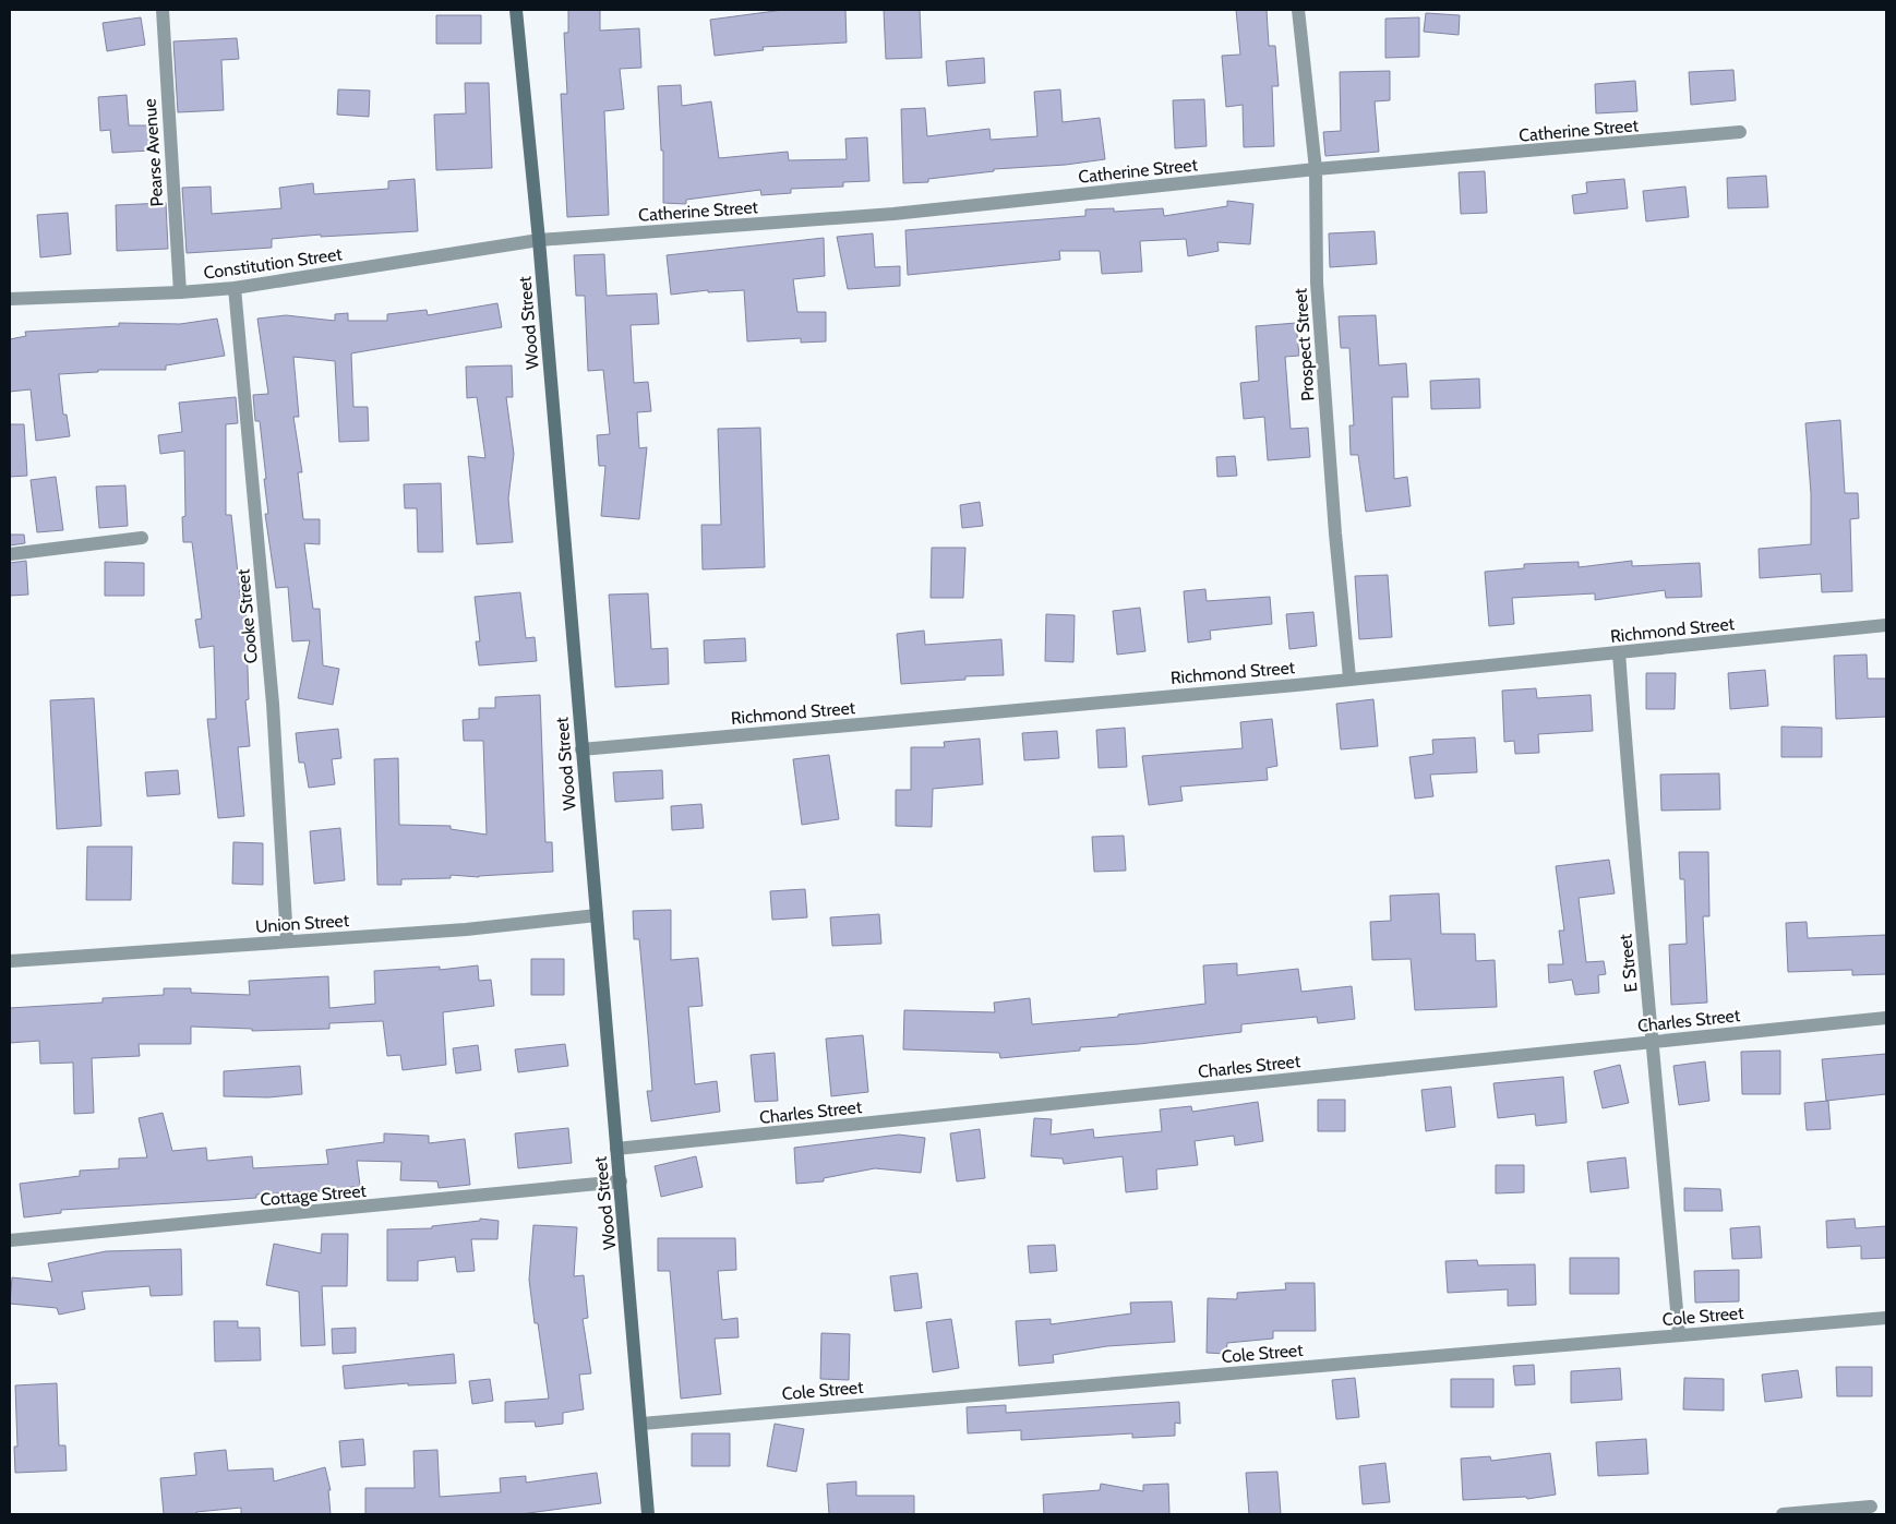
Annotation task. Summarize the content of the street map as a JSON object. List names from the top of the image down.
{
  "streets": {
    "main road": ["Wood Street"],
    "street": [
      "Catherine Street",
      "Pearse Avenue",
      "Constitution Street",
      "Prospect Street",
      "Cooke Street",
      "Richmond Street",
      "Union Street",
      "E Street",
      "Charles Street",
      "Cottage Street",
      "Cole Street"
    ]
  },
  "crossings": [
    ["Catherine Street", "Constitution Street"],
    ["Catherine Street", "Wood Street"],
    ["Catherine Street", "Prospect Street"],
    ["Pearse Avenue", "Constitution Street"],
    ["Constitution Street", "Wood Street"],
    ["Constitution Street", "Cooke Street"],
    ["Wood Street", "Richmond Street"],
    ["Wood Street", "Union Street"],
    ["Wood Street", "Charles Street"],
    ["Wood Street", "Cottage Street"],
    ["Wood Street", "Cole Street"],
    ["Prospect Street", "Richmond Street"],
    ["Cooke Street", "Union Street"],
    ["Richmond Street", "E Street"],
    ["E Street", "Charles Street"],
    ["E Street", "Cole Street"]
  ]
}
